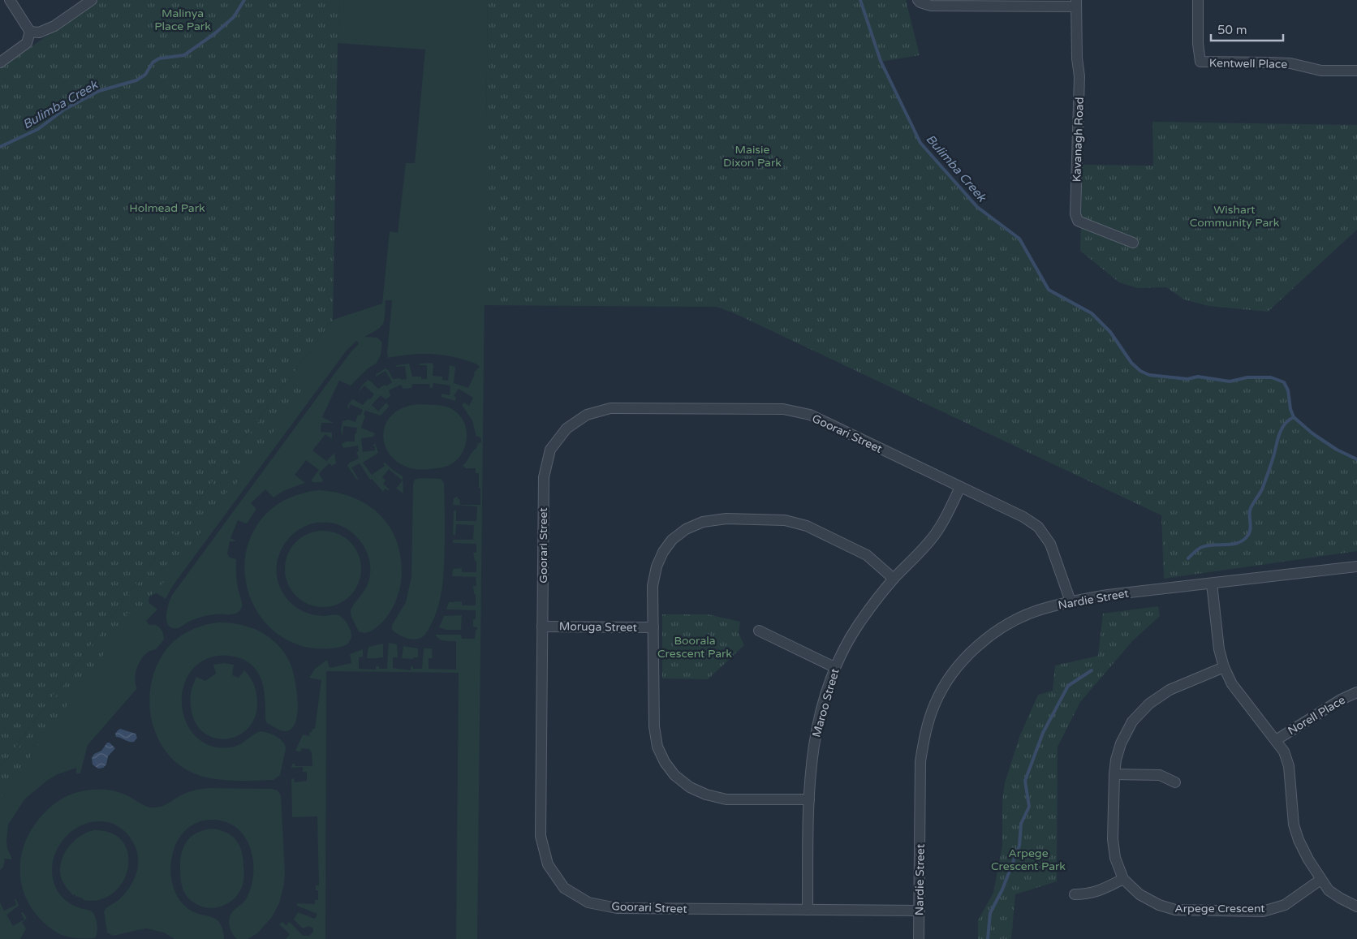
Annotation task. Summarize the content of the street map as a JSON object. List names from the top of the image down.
{
  "streets": {
    "street": [
      "Kentwell Place",
      "Kavanagh Road",
      "Goorari Street",
      "Nardie Street",
      "Moruga Street",
      "Maroo Street",
      "Norell Place",
      "Arpege Crescent"
    ]
  },
  "crossings": [
    ["Goorari Street", "Nardie Street"],
    ["Goorari Street", "Moruga Street"],
    ["Goorari Street", "Maroo Street"]
  ],
  "water": ["Bulimba Creek"],
  "parks": [
    "Malinya Place Park",
    "Maisie Dixon Park",
    "Holmead Park",
    "Wishart Community Park",
    "Boorala Crescent Park",
    "Arpege Crescent Park"
  ],
  "scale_bar": "50 m"
}
